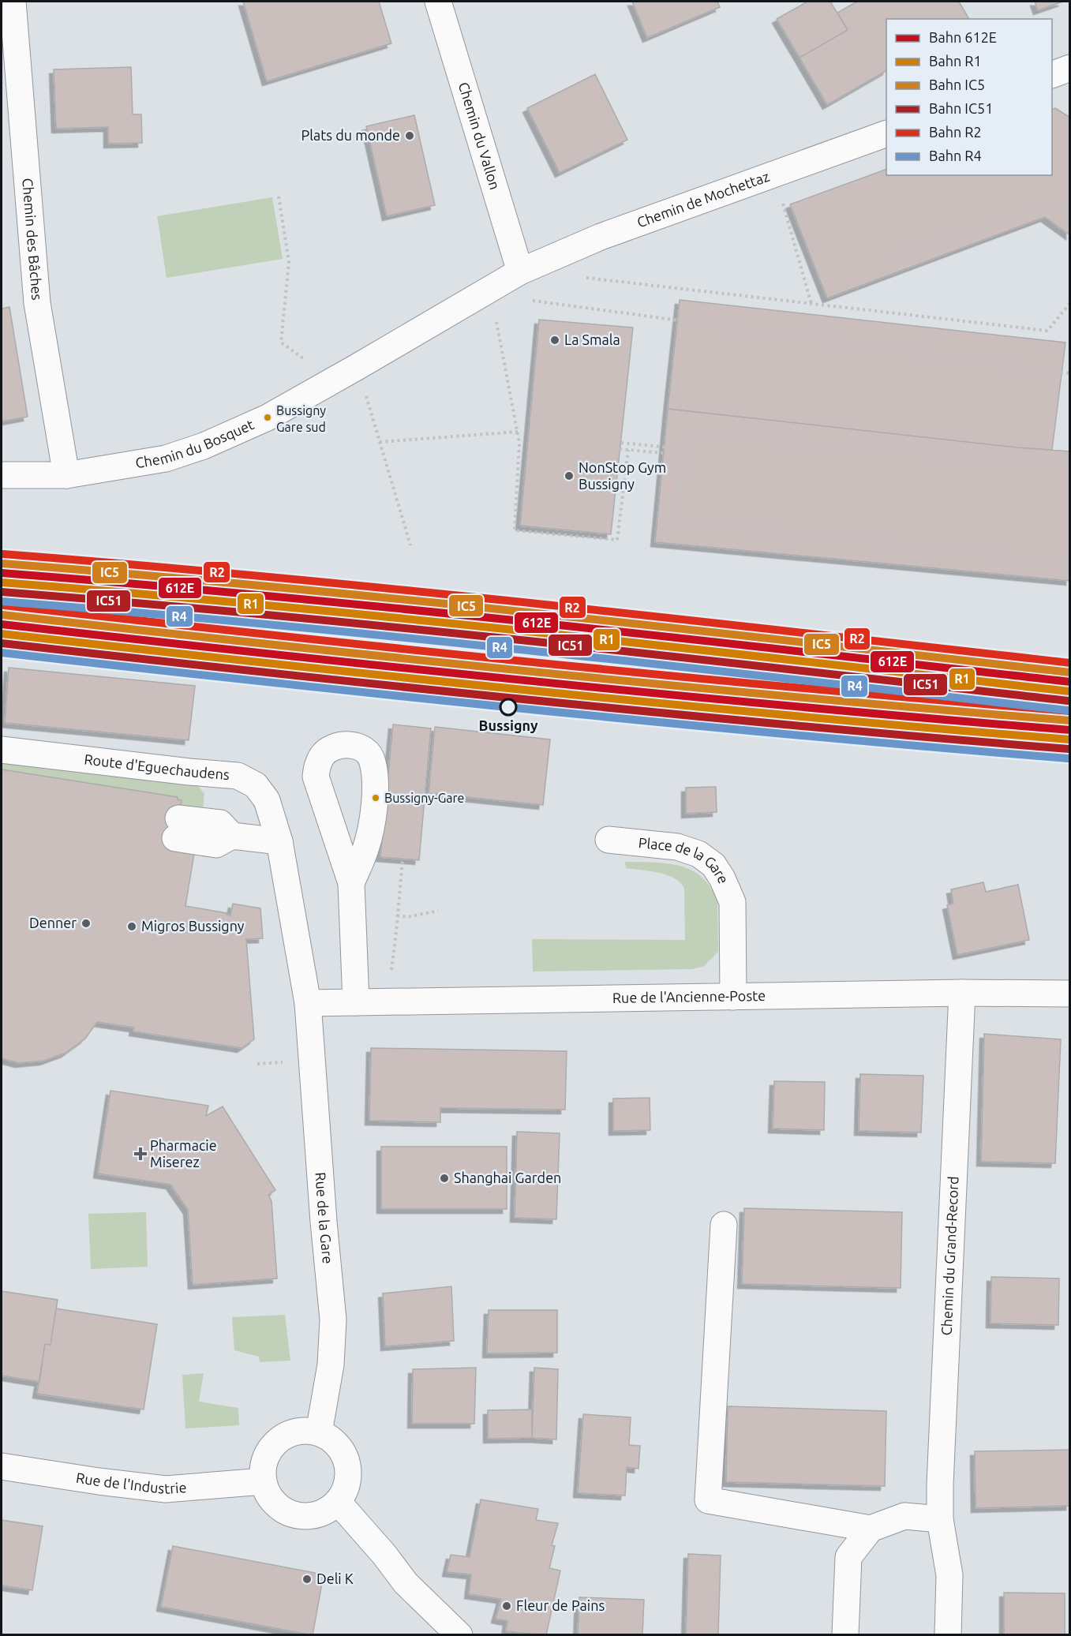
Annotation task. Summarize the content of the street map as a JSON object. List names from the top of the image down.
{
  "streets": {
    "street": [
      "Chemin du Vallon",
      "Chemin de Mochettaz",
      "Chemin des Bâches",
      "Chemin du Bosquet",
      "Route d'Eguechaudens",
      "Place de la Gare",
      "Rue de l'Ancienne-Poste",
      "Rue de la Gare",
      "Chemin du Grand-Record",
      "Rue de l'Industrie"
    ]
  },
  "crossings": [
    ["Chemin du Vallon", "Chemin de Mochettaz"],
    ["Chemin du Vallon", "Chemin du Bosquet"],
    ["Chemin de Mochettaz", "Chemin du Bosquet"],
    ["Chemin des Bâches", "Chemin du Bosquet"],
    ["Route d'Eguechaudens", "Rue de l'Ancienne-Poste"],
    ["Route d'Eguechaudens", "Rue de la Gare"],
    ["Place de la Gare", "Rue de l'Ancienne-Poste"],
    ["Rue de l'Ancienne-Poste", "Rue de la Gare"],
    ["Rue de l'Ancienne-Poste", "Chemin du Grand-Record"],
    ["Rue de la Gare", "Rue de l'Industrie"]
  ],
  "places": {
    "other": [
      "Plats du monde",
      "La Smala",
      "Bussigny Gare sud",
      "NonStop Gym Bussigny",
      "Bussigny",
      "Bussigny-Gare",
      "Denner",
      "Migros Bussigny",
      "Shanghai Garden",
      "Deli K",
      "Fleur de Pains"
    ],
    "health": ["Pharmacie Miserez"]
  },
  "lines": [
    "rail line R2",
    "rail line IC5",
    "rail line 612E",
    "rail line R1",
    "rail line IC51",
    "rail line R4"
  ],
  "legend": [
    "Bahn 612E",
    "Bahn R1",
    "Bahn IC5",
    "Bahn IC51",
    "Bahn R2",
    "Bahn R4"
  ]
}
